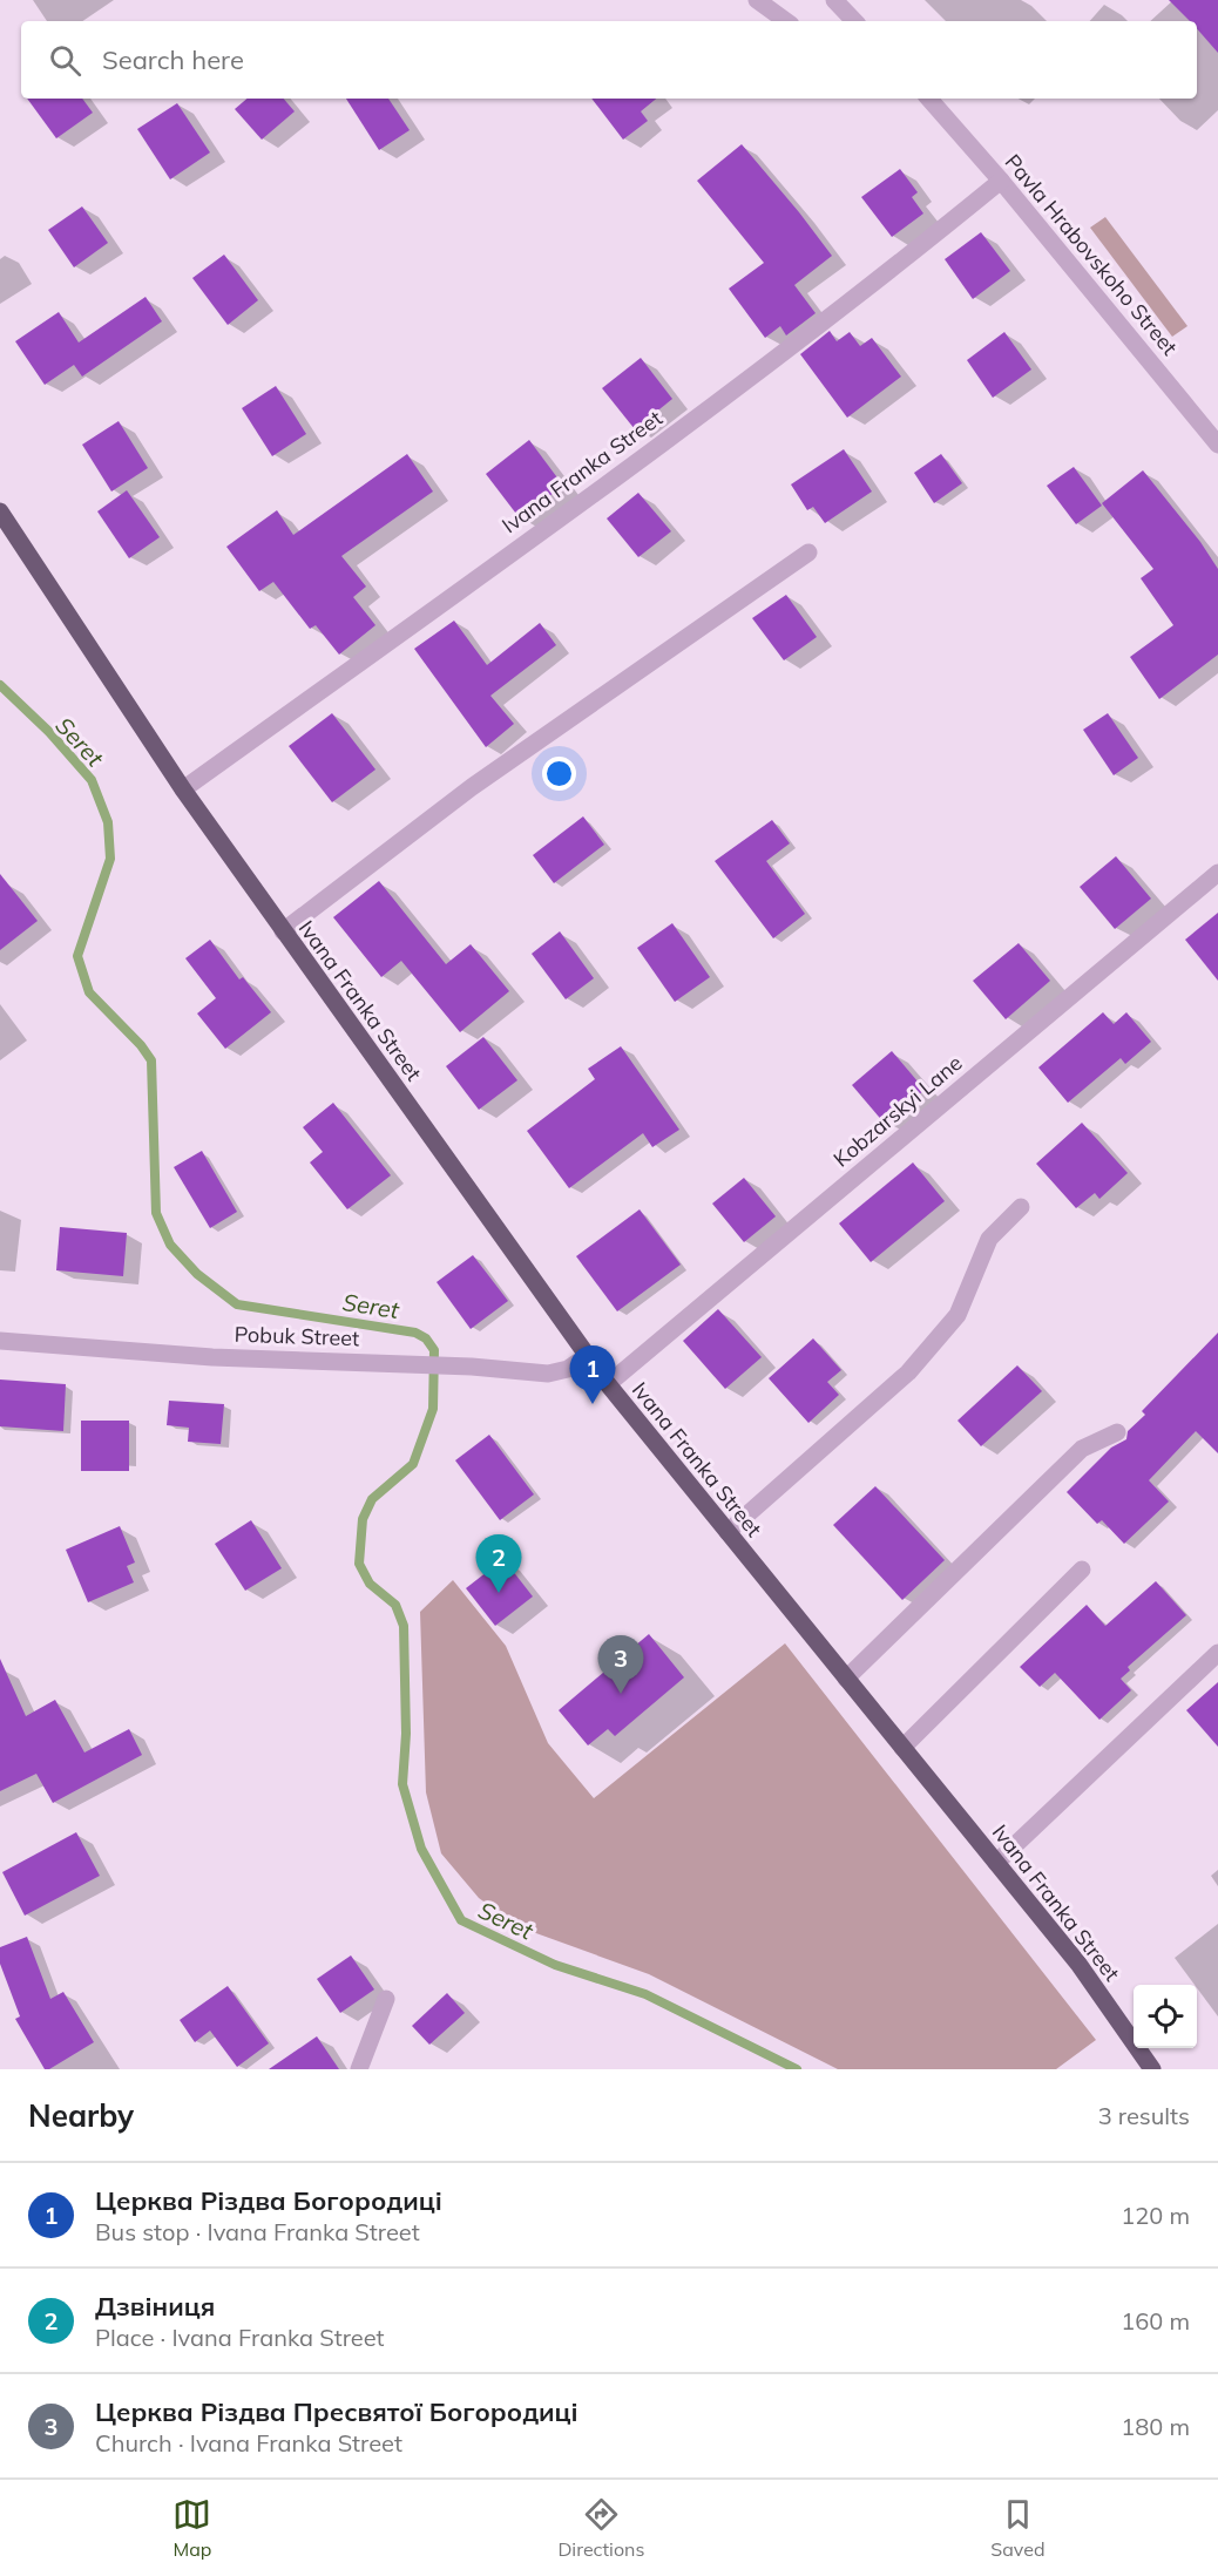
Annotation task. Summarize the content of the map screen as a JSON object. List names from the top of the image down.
{
  "streets": {
    "main road": ["Ivana Franka Street"],
    "street": ["Pavla Hrabovskoho Street", "Kobzarskyi Lane", "Pobuk Street"]
  },
  "crossings": [
    ["Pavla Hrabovskoho Street", "Ivana Franka Street"],
    ["Ivana Franka Street", "Kobzarskyi Lane"],
    ["Ivana Franka Street", "Pobuk Street"]
  ],
  "water": ["Seret"],
  "page": {
    "search": "Search here",
    "pins": ["1", "2", "3"],
    "heading": ["Nearby", "3 results"],
    "list": [
      {
        "mark": "1",
        "name": "Церква Різдва Богородиці",
        "note": "Bus stop · Ivana Franka Street",
        "value": "120 m"
      },
      {
        "mark": "2",
        "name": "Дзвіниця",
        "note": "Place · Ivana Franka Street",
        "value": "160 m"
      },
      {
        "mark": "3",
        "name": "Церква Різдва Пресвятої Богородиці",
        "note": "Church · Ivana Franka Street",
        "value": "180 m"
      }
    ],
    "nav": ["Map", "Directions", "Saved"]
  }
}
